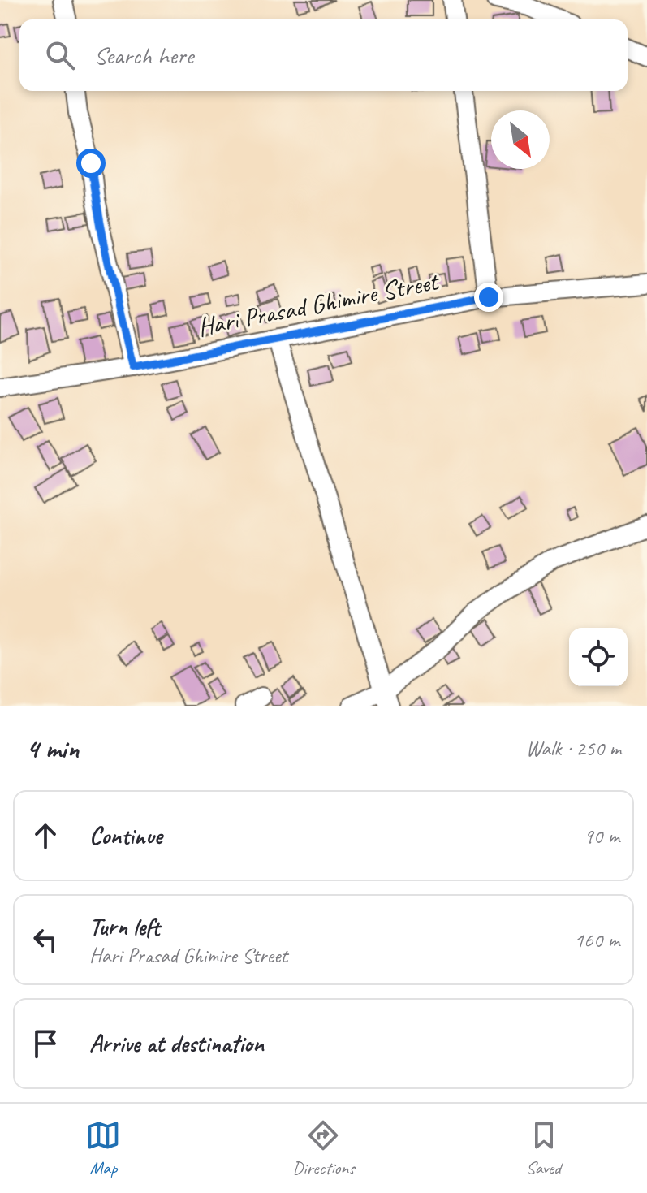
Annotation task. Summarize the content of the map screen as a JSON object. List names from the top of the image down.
{
  "streets": {
    "street": ["Hari Prasad Ghimire Street"]
  },
  "north": "bottom right",
  "page": {
    "search": "Search here",
    "heading": ["4 min", "Walk · 250 m"],
    "list": [
      ["Continue", "90 m"],
      ["Turn left", "Hari Prasad Ghimire Street", "160 m"],
      "Arrive at destination"
    ],
    "nav": ["Map", "Directions", "Saved"]
  }
}
